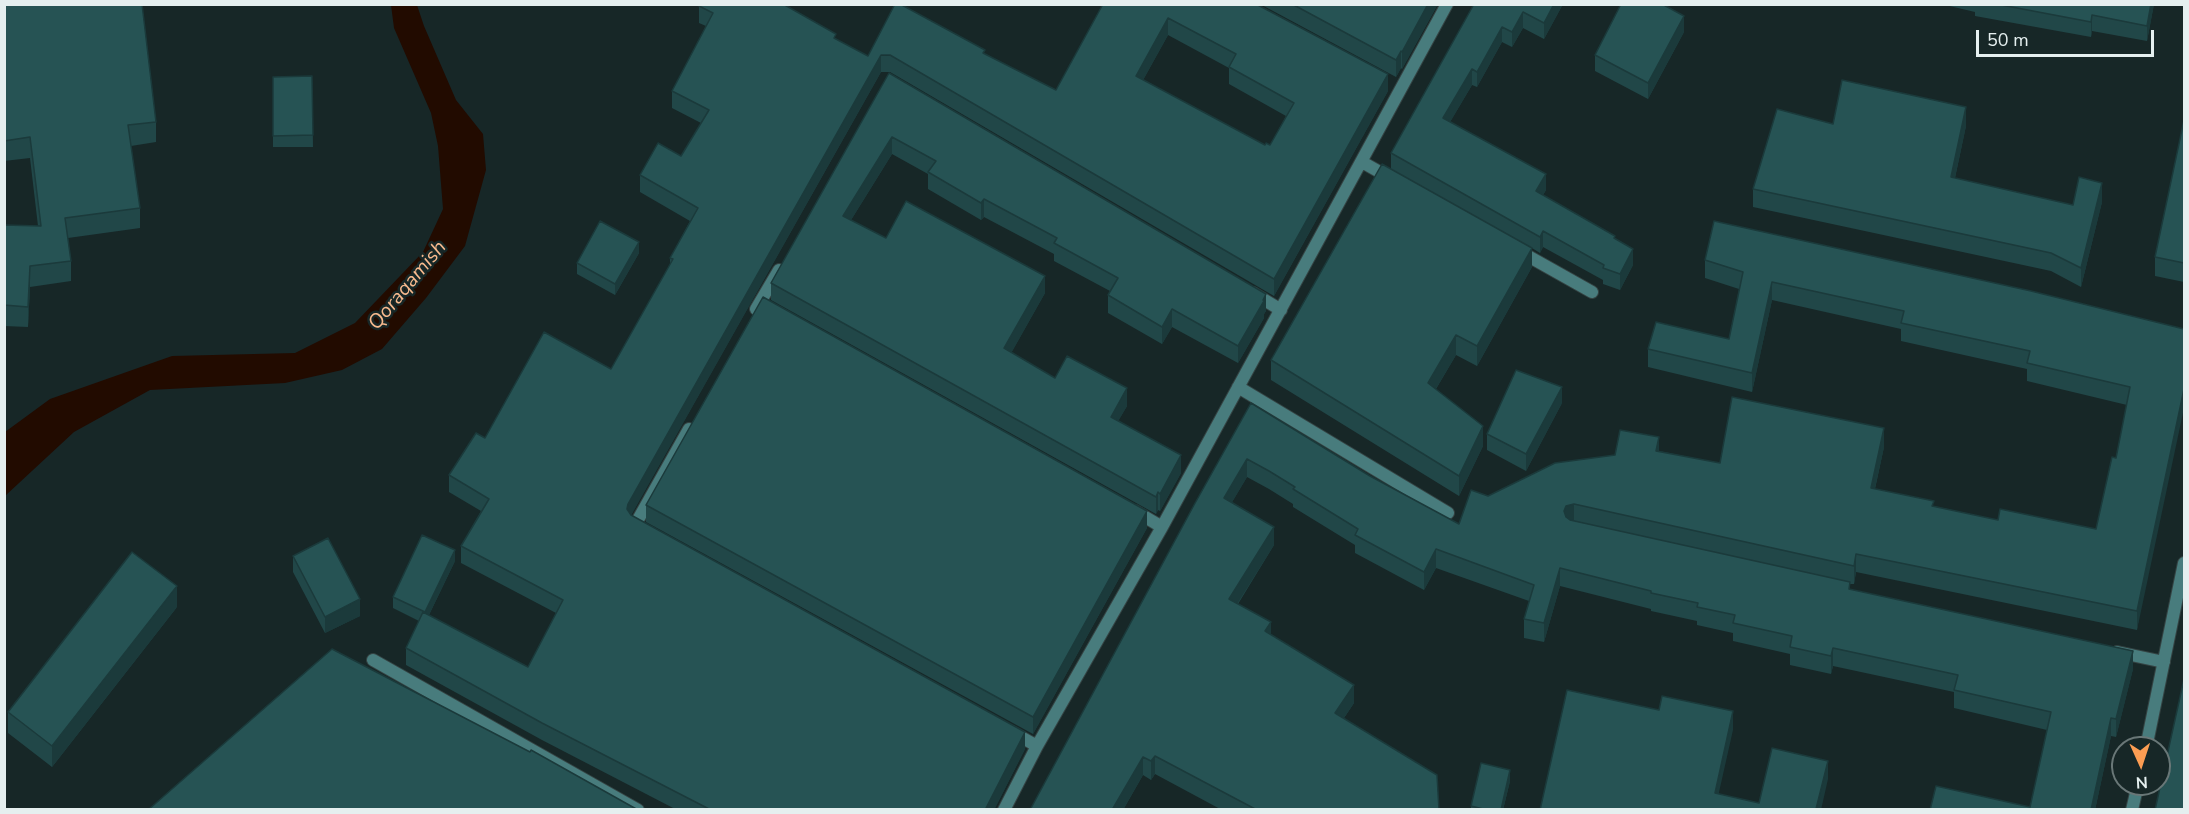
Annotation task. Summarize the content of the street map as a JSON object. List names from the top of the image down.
{
  "water": ["Qoraqamish"],
  "scale_bar": "50 m",
  "north": "bottom"
}
